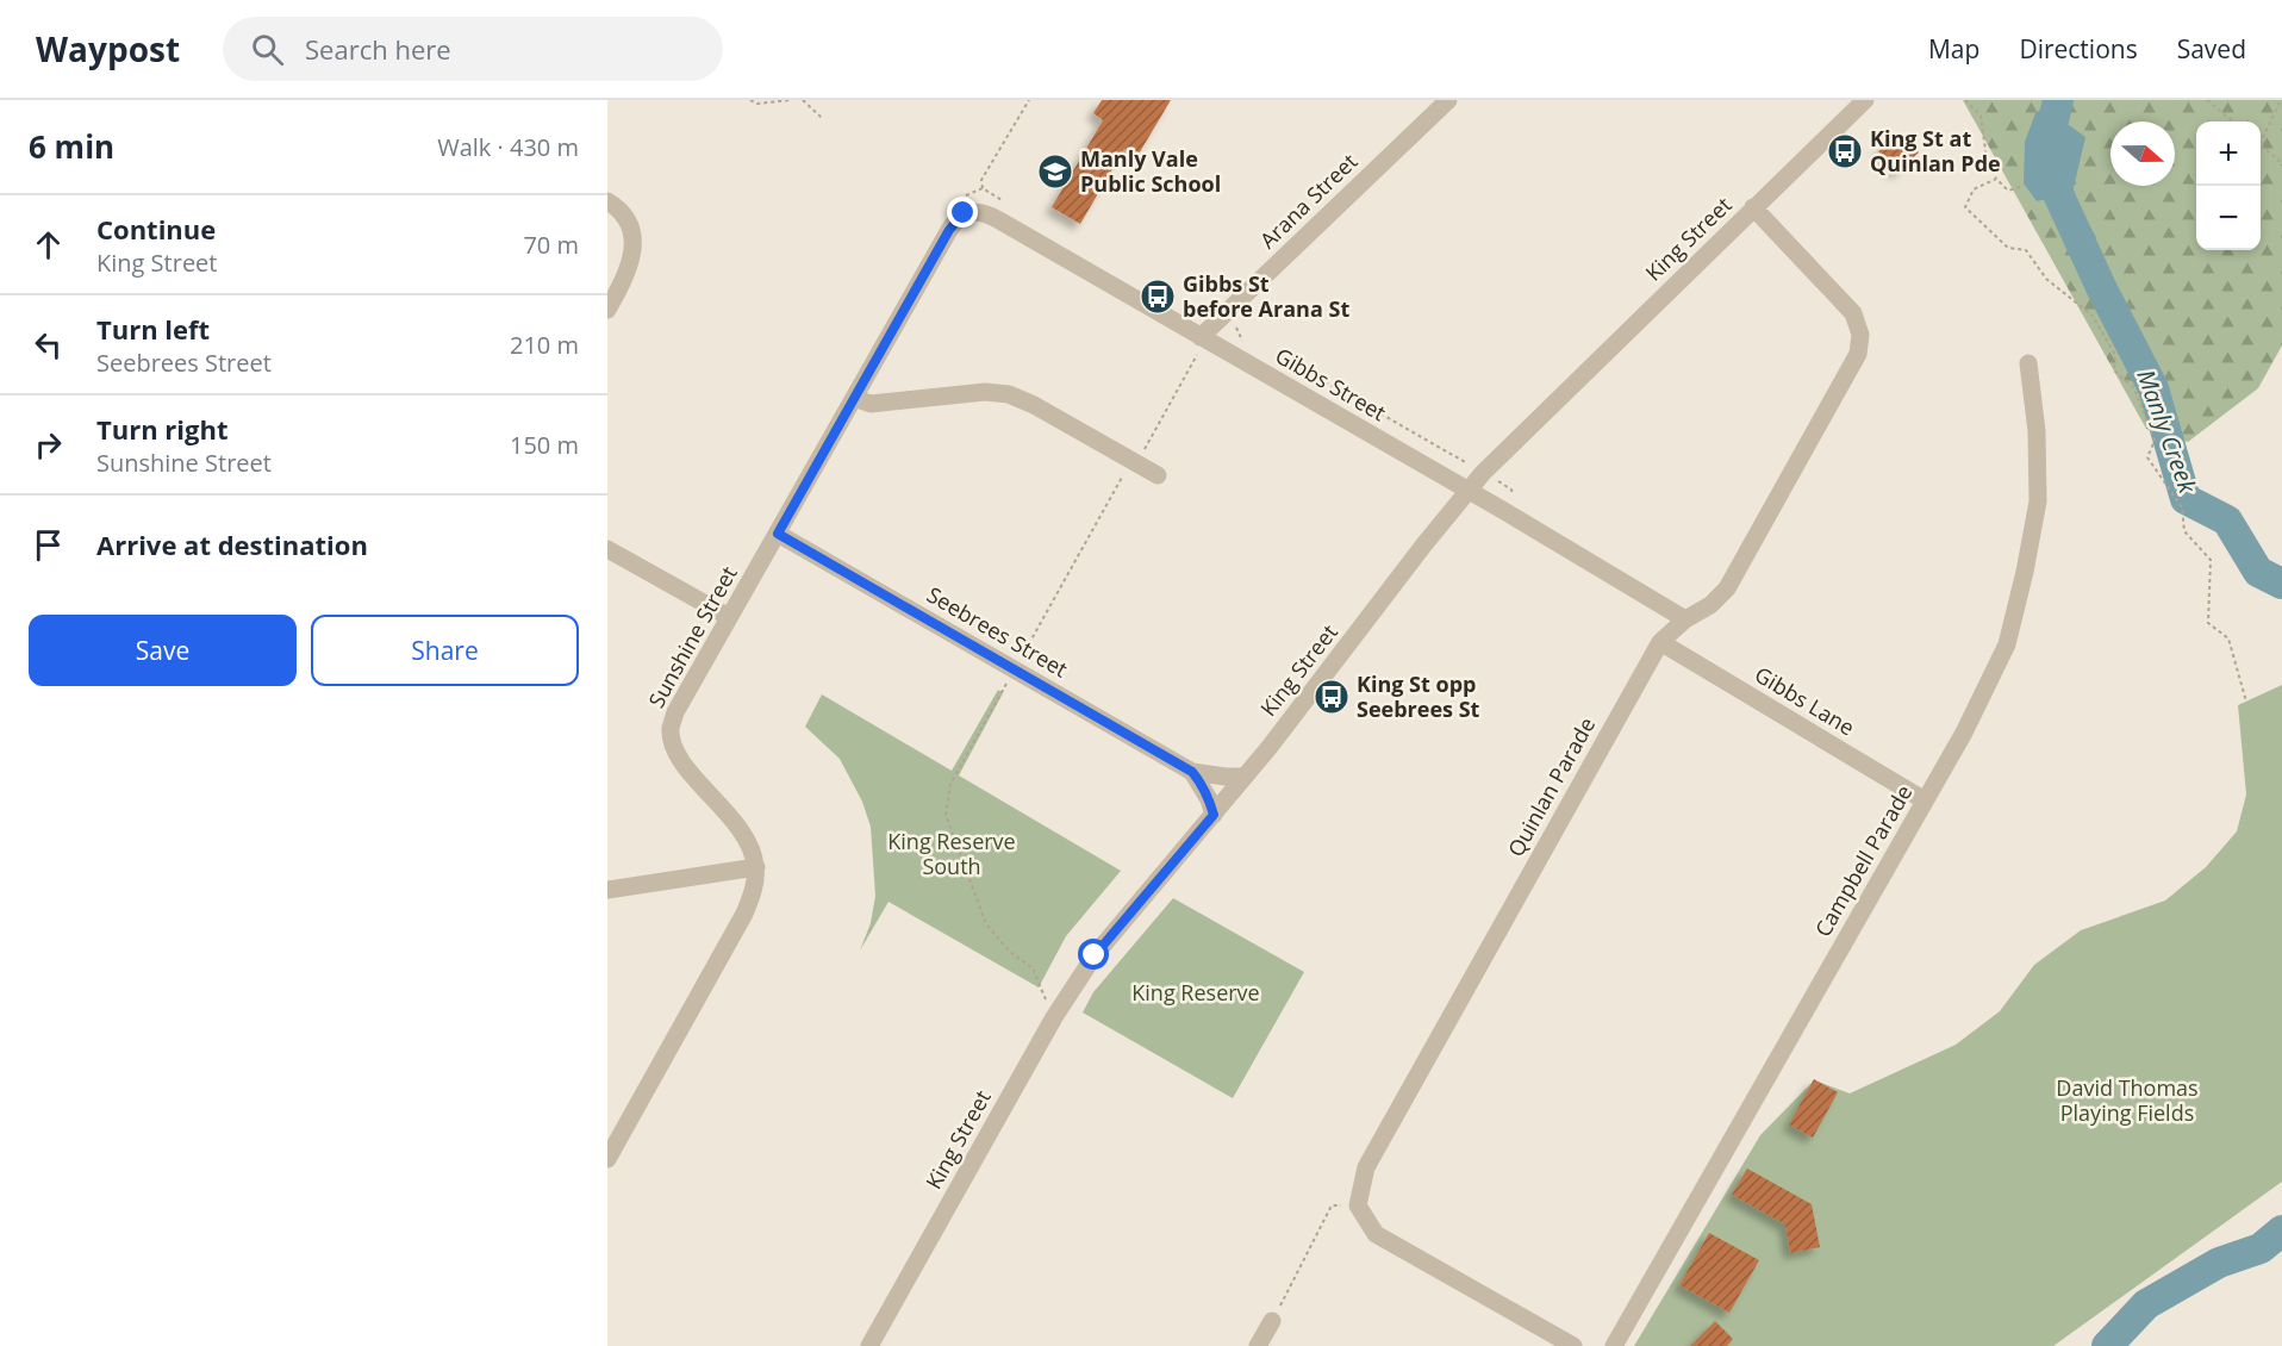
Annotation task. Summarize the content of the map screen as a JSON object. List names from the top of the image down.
{
  "streets": {
    "street": [
      "Arana Street",
      "King Street",
      "Gibbs Street",
      "Seebrees Street",
      "Sunshine Street",
      "Gibbs Lane",
      "Quinlan Parade",
      "Campbell Parade"
    ]
  },
  "crossings": [
    ["Arana Street", "Gibbs Street"],
    ["King Street", "Gibbs Street"],
    ["King Street", "Seebrees Street"],
    ["King Street", "Quinlan Parade"],
    ["Gibbs Street", "Sunshine Street"],
    ["Gibbs Street", "Quinlan Parade"],
    ["Seebrees Street", "Sunshine Street"],
    ["Gibbs Lane", "Quinlan Parade"],
    ["Gibbs Lane", "Campbell Parade"]
  ],
  "water": ["Manly Creek"],
  "parks": ["King Reserve South", "King Reserve", "David Thomas Playing Fields"],
  "places": {
    "bus stop": ["King St at Quinlan Pde", "Gibbs St before Arana St", "King St opp Seebrees St"],
    "school or university": ["Manly Vale Public School"]
  },
  "north": "right",
  "page": {
    "header": "Waypost",
    "search": "Search here",
    "nav": ["Map", "Directions", "Saved"],
    "heading": ["6 min", "Walk · 430 m"],
    "map_buttons": ["+", "−"],
    "list": [
      ["Continue", "King Street", "70 m"],
      ["Turn left", "Seebrees Street", "210 m"],
      ["Turn right", "Sunshine Street", "150 m"],
      "Arrive at destination"
    ],
    "buttons": ["Save", "Share"]
  }
}
